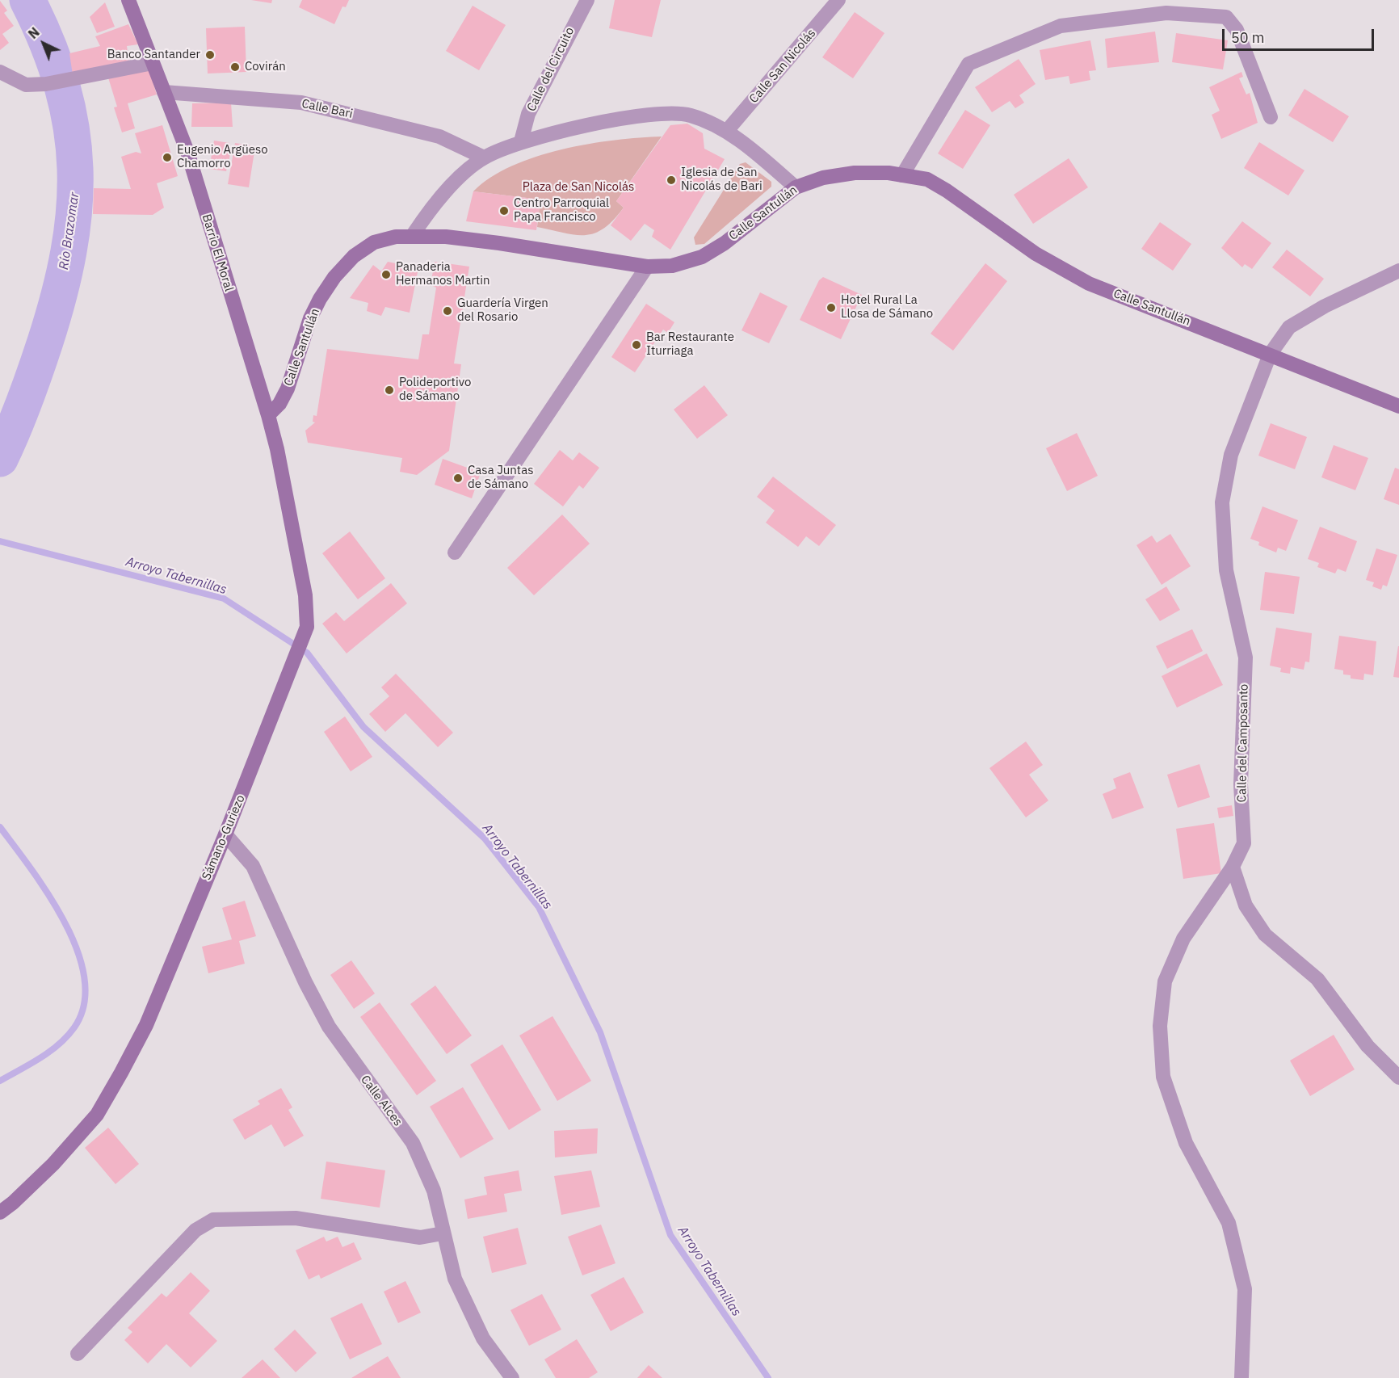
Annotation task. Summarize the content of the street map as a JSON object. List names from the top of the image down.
{
  "streets": {
    "street": [
      "Calle San Nicolás",
      "Calle del Circuito",
      "Calle Bari",
      "Calle Santullán",
      "Barrio El Moral",
      "Calle del Camposanto",
      "Sámano-Guriezo",
      "Calle Alces"
    ]
  },
  "crossings": [
    ["Calle Bari", "Barrio El Moral"],
    ["Calle Santullán", "Barrio El Moral"],
    ["Calle Santullán", "Calle del Camposanto"],
    ["Calle Santullán", "Sámano-Guriezo"],
    ["Barrio El Moral", "Sámano-Guriezo"],
    ["Sámano-Guriezo", "Calle Alces"]
  ],
  "water": ["Río Brazomar", "Arroyo Tabernillas"],
  "parks": ["Plaza de San Nicolás"],
  "places": [
    "Banco Santander",
    "Covirán",
    "Eugenio Argüeso Chamorro",
    "Iglesia de San Nicolás de Bari",
    "Centro Parroquial Papa Francisco",
    "Panaderia Hermanos Martin",
    "Hotel Rural La Llosa de Sámano",
    "Guardería Virgen del Rosario",
    "Bar Restaurante Iturriaga",
    "Polideportivo de Sámano",
    "Casa Juntas de Sámano"
  ],
  "scale_bar": "50 m",
  "north": "top left"
}
